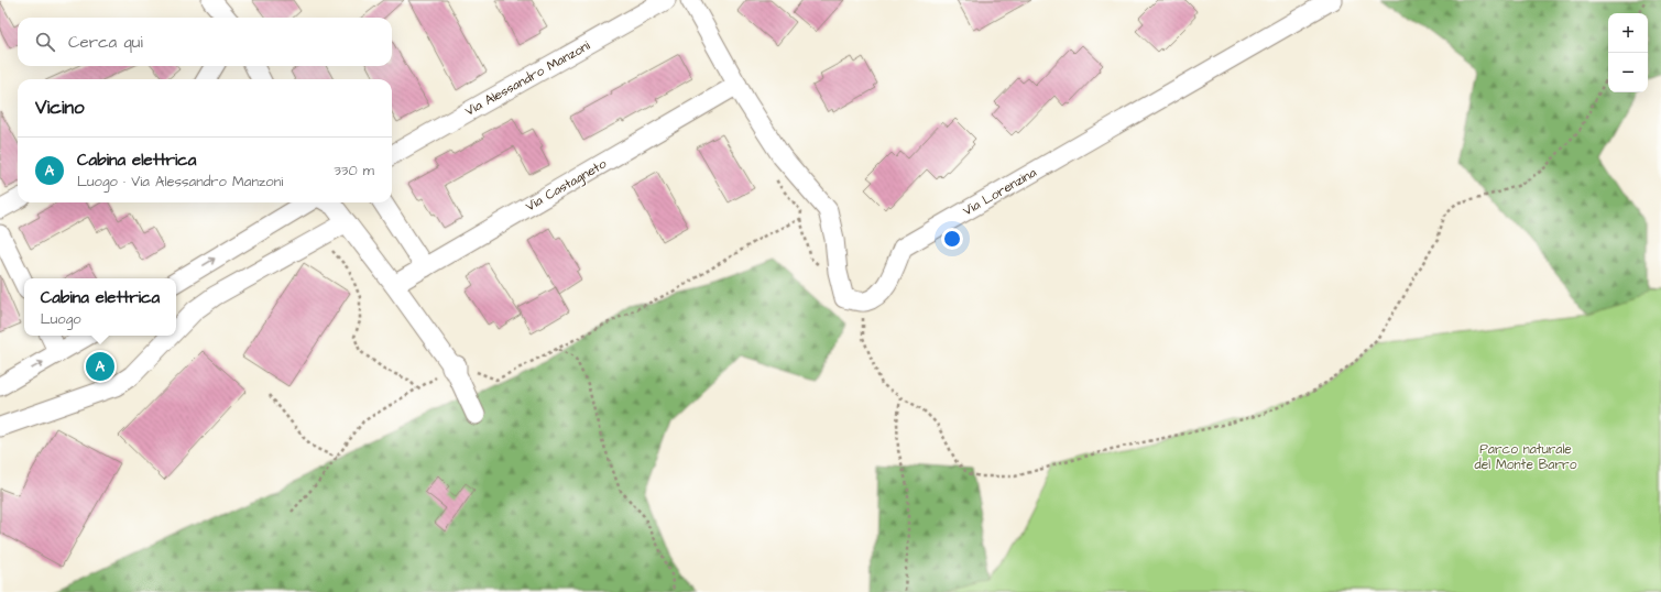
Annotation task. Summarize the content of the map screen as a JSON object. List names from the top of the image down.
{
  "streets": {
    "street": ["Via Alessandro Manzoni", "Via Castagneto", "Via Lorenzina"]
  },
  "parks": ["Parco naturale del Monte Barro"],
  "page": {
    "map_buttons": ["+", "−"],
    "search": "Cerca qui",
    "heading": "Vicino",
    "list": [
      {
        "mark": "A",
        "name": "Cabina elettrica",
        "note": "Luogo · Via Alessandro Manzoni",
        "value": "330 m"
      }
    ],
    "popup": ["Cabina elettrica", "Luogo"],
    "pins": "A"
  }
}
